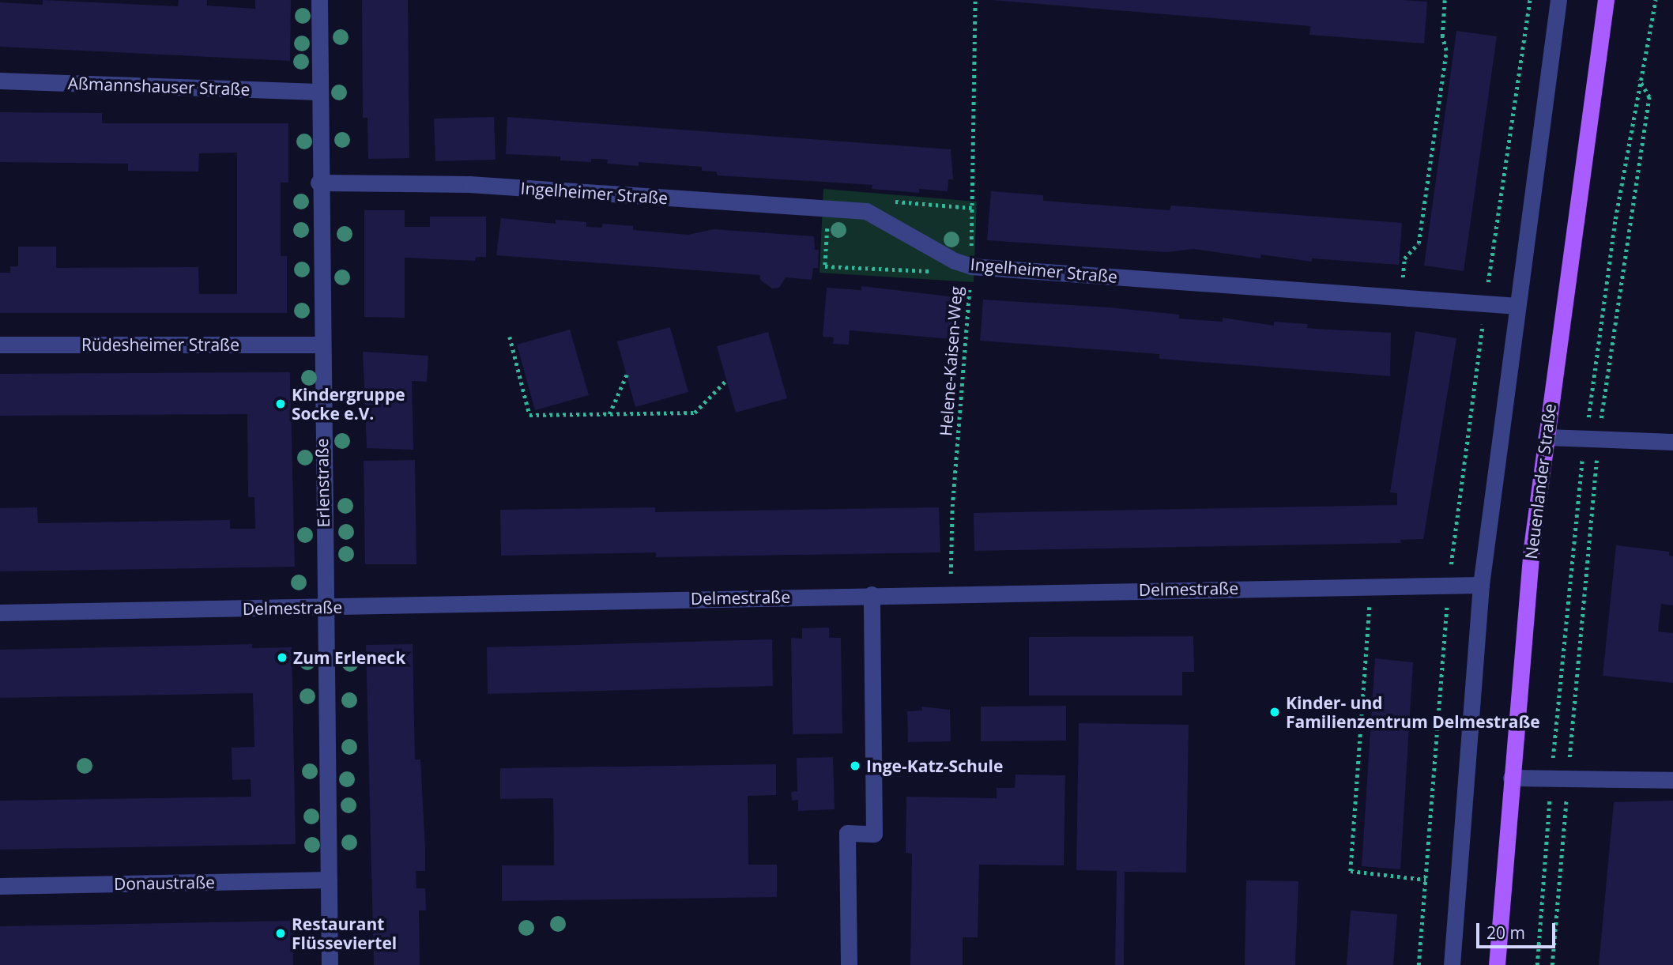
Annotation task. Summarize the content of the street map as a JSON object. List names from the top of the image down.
{
  "streets": {
    "main road": ["Neuenlander Straße"],
    "street": [
      "Aßmannshauser Straße",
      "Ingelheimer Straße",
      "Rüdesheimer Straße",
      "Erlenstraße",
      "Delmestraße",
      "Donaustraße"
    ],
    "path": ["Helene-Kaisen-Weg"]
  },
  "crossings": [
    ["Aßmannshauser Straße", "Erlenstraße"],
    ["Ingelheimer Straße", "Helene-Kaisen-Weg"],
    ["Ingelheimer Straße", "Erlenstraße"],
    ["Rüdesheimer Straße", "Erlenstraße"],
    ["Helene-Kaisen-Weg", "Delmestraße"],
    ["Erlenstraße", "Delmestraße"],
    ["Erlenstraße", "Donaustraße"]
  ],
  "places": [
    "Kindergruppe Socke e.V.",
    "Zum Erleneck",
    "Kinder- und Familienzentrum Delmestraße",
    "Inge-Katz-Schule",
    "Restaurant Flüsseviertel"
  ],
  "scale_bar": "20 m"
}
